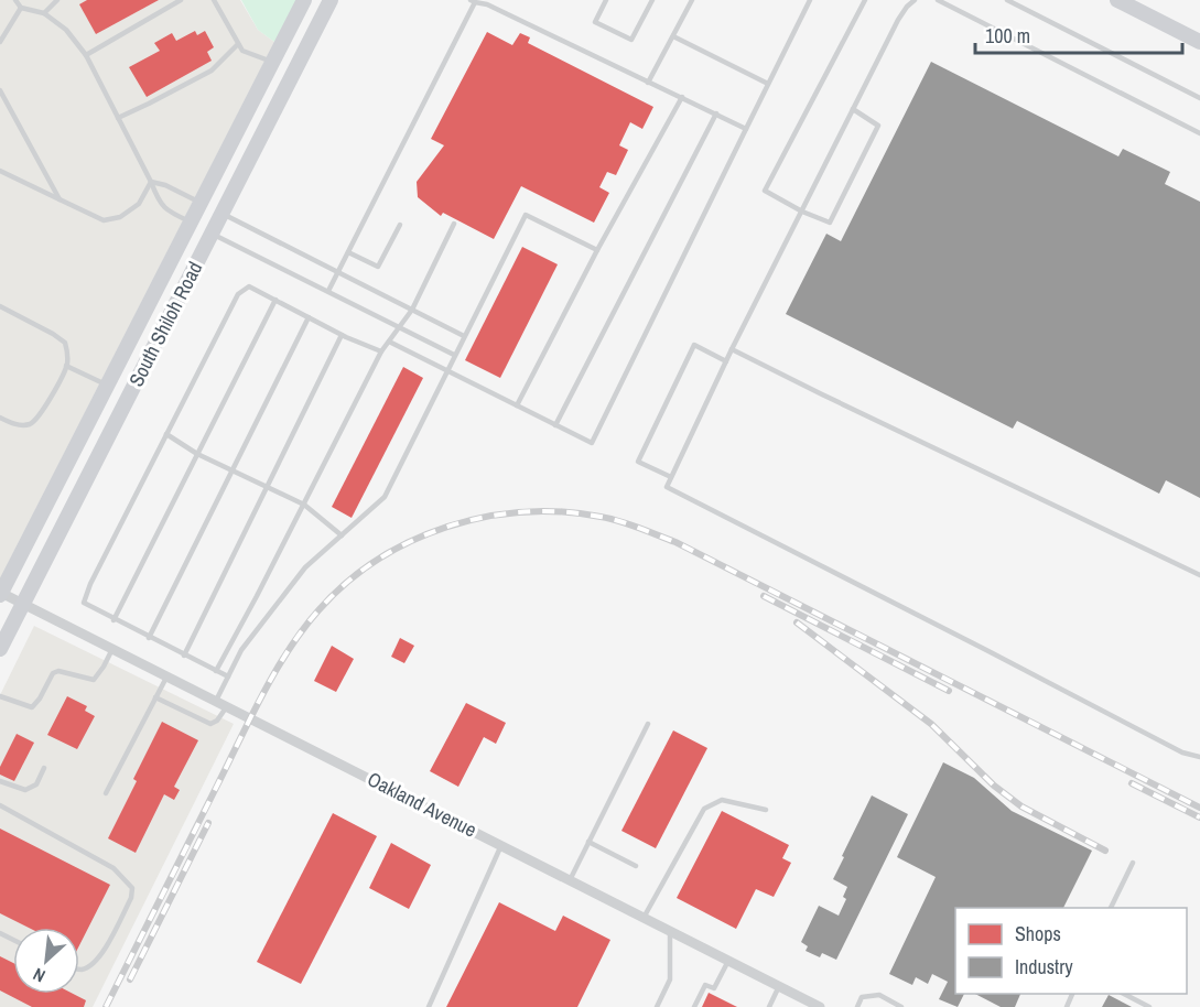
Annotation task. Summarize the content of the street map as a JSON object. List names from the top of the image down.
{
  "streets": {
    "main road": ["South Shiloh Road"],
    "street": ["Oakland Avenue"]
  },
  "crossings": [
    ["South Shiloh Road", "Oakland Avenue"]
  ],
  "legend": ["Shops", "Industry"],
  "scale_bar": "100 m",
  "north": "bottom left"
}
